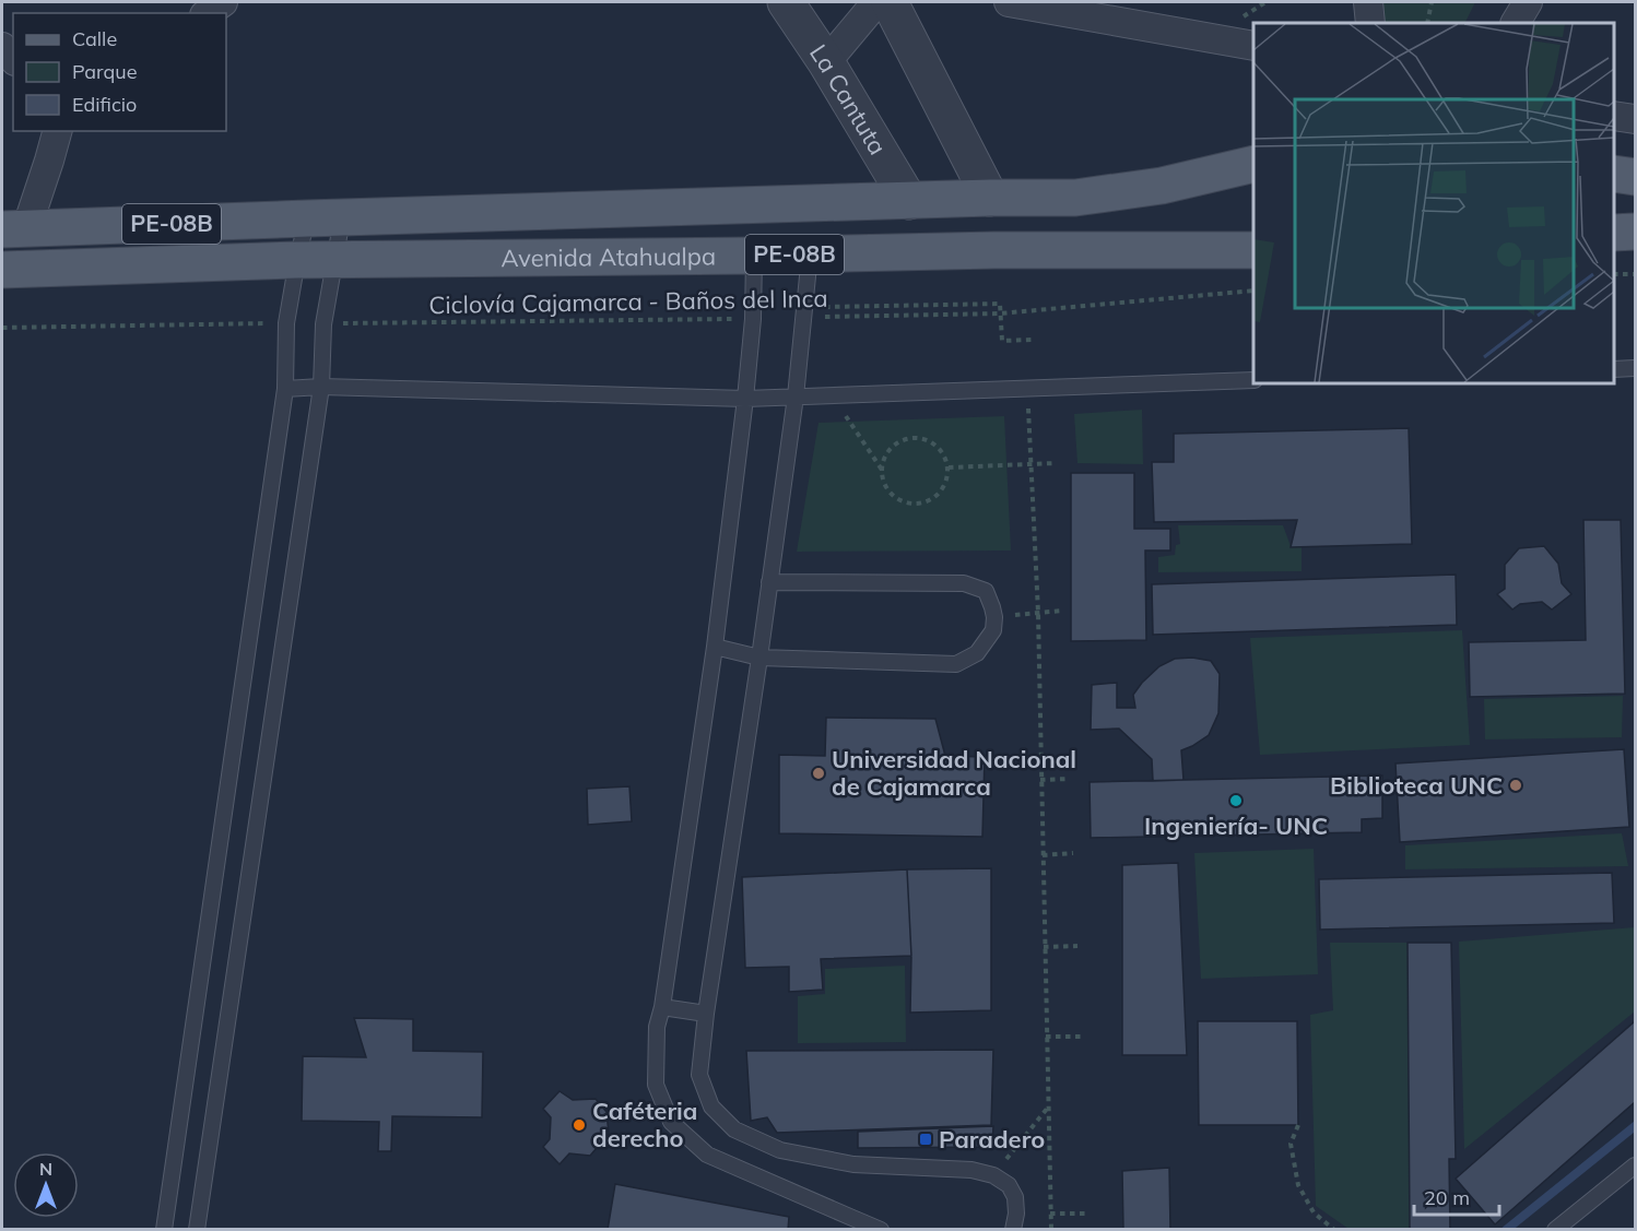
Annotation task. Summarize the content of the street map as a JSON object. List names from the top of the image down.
{
  "streets": {
    "main road": ["PE-08B", "Avenida Atahualpa"],
    "street": ["La Cantuta"],
    "path": ["Ciclovía Cajamarca - Baños del Inca"]
  },
  "crossings": [
    ["La Cantuta", "Avenida Atahualpa"],
    ["PE-08B", "Avenida Atahualpa"]
  ],
  "places": {
    "other": [
      "Universidad Nacional de Cajamarca",
      "Biblioteca UNC",
      "Ingeniería- UNC",
      "Caféteria derecho"
    ],
    "transit": ["Paradero"]
  },
  "legend": ["Calle", "Parque", "Edificio"],
  "scale_bar": "20 m",
  "north": "top"
}
